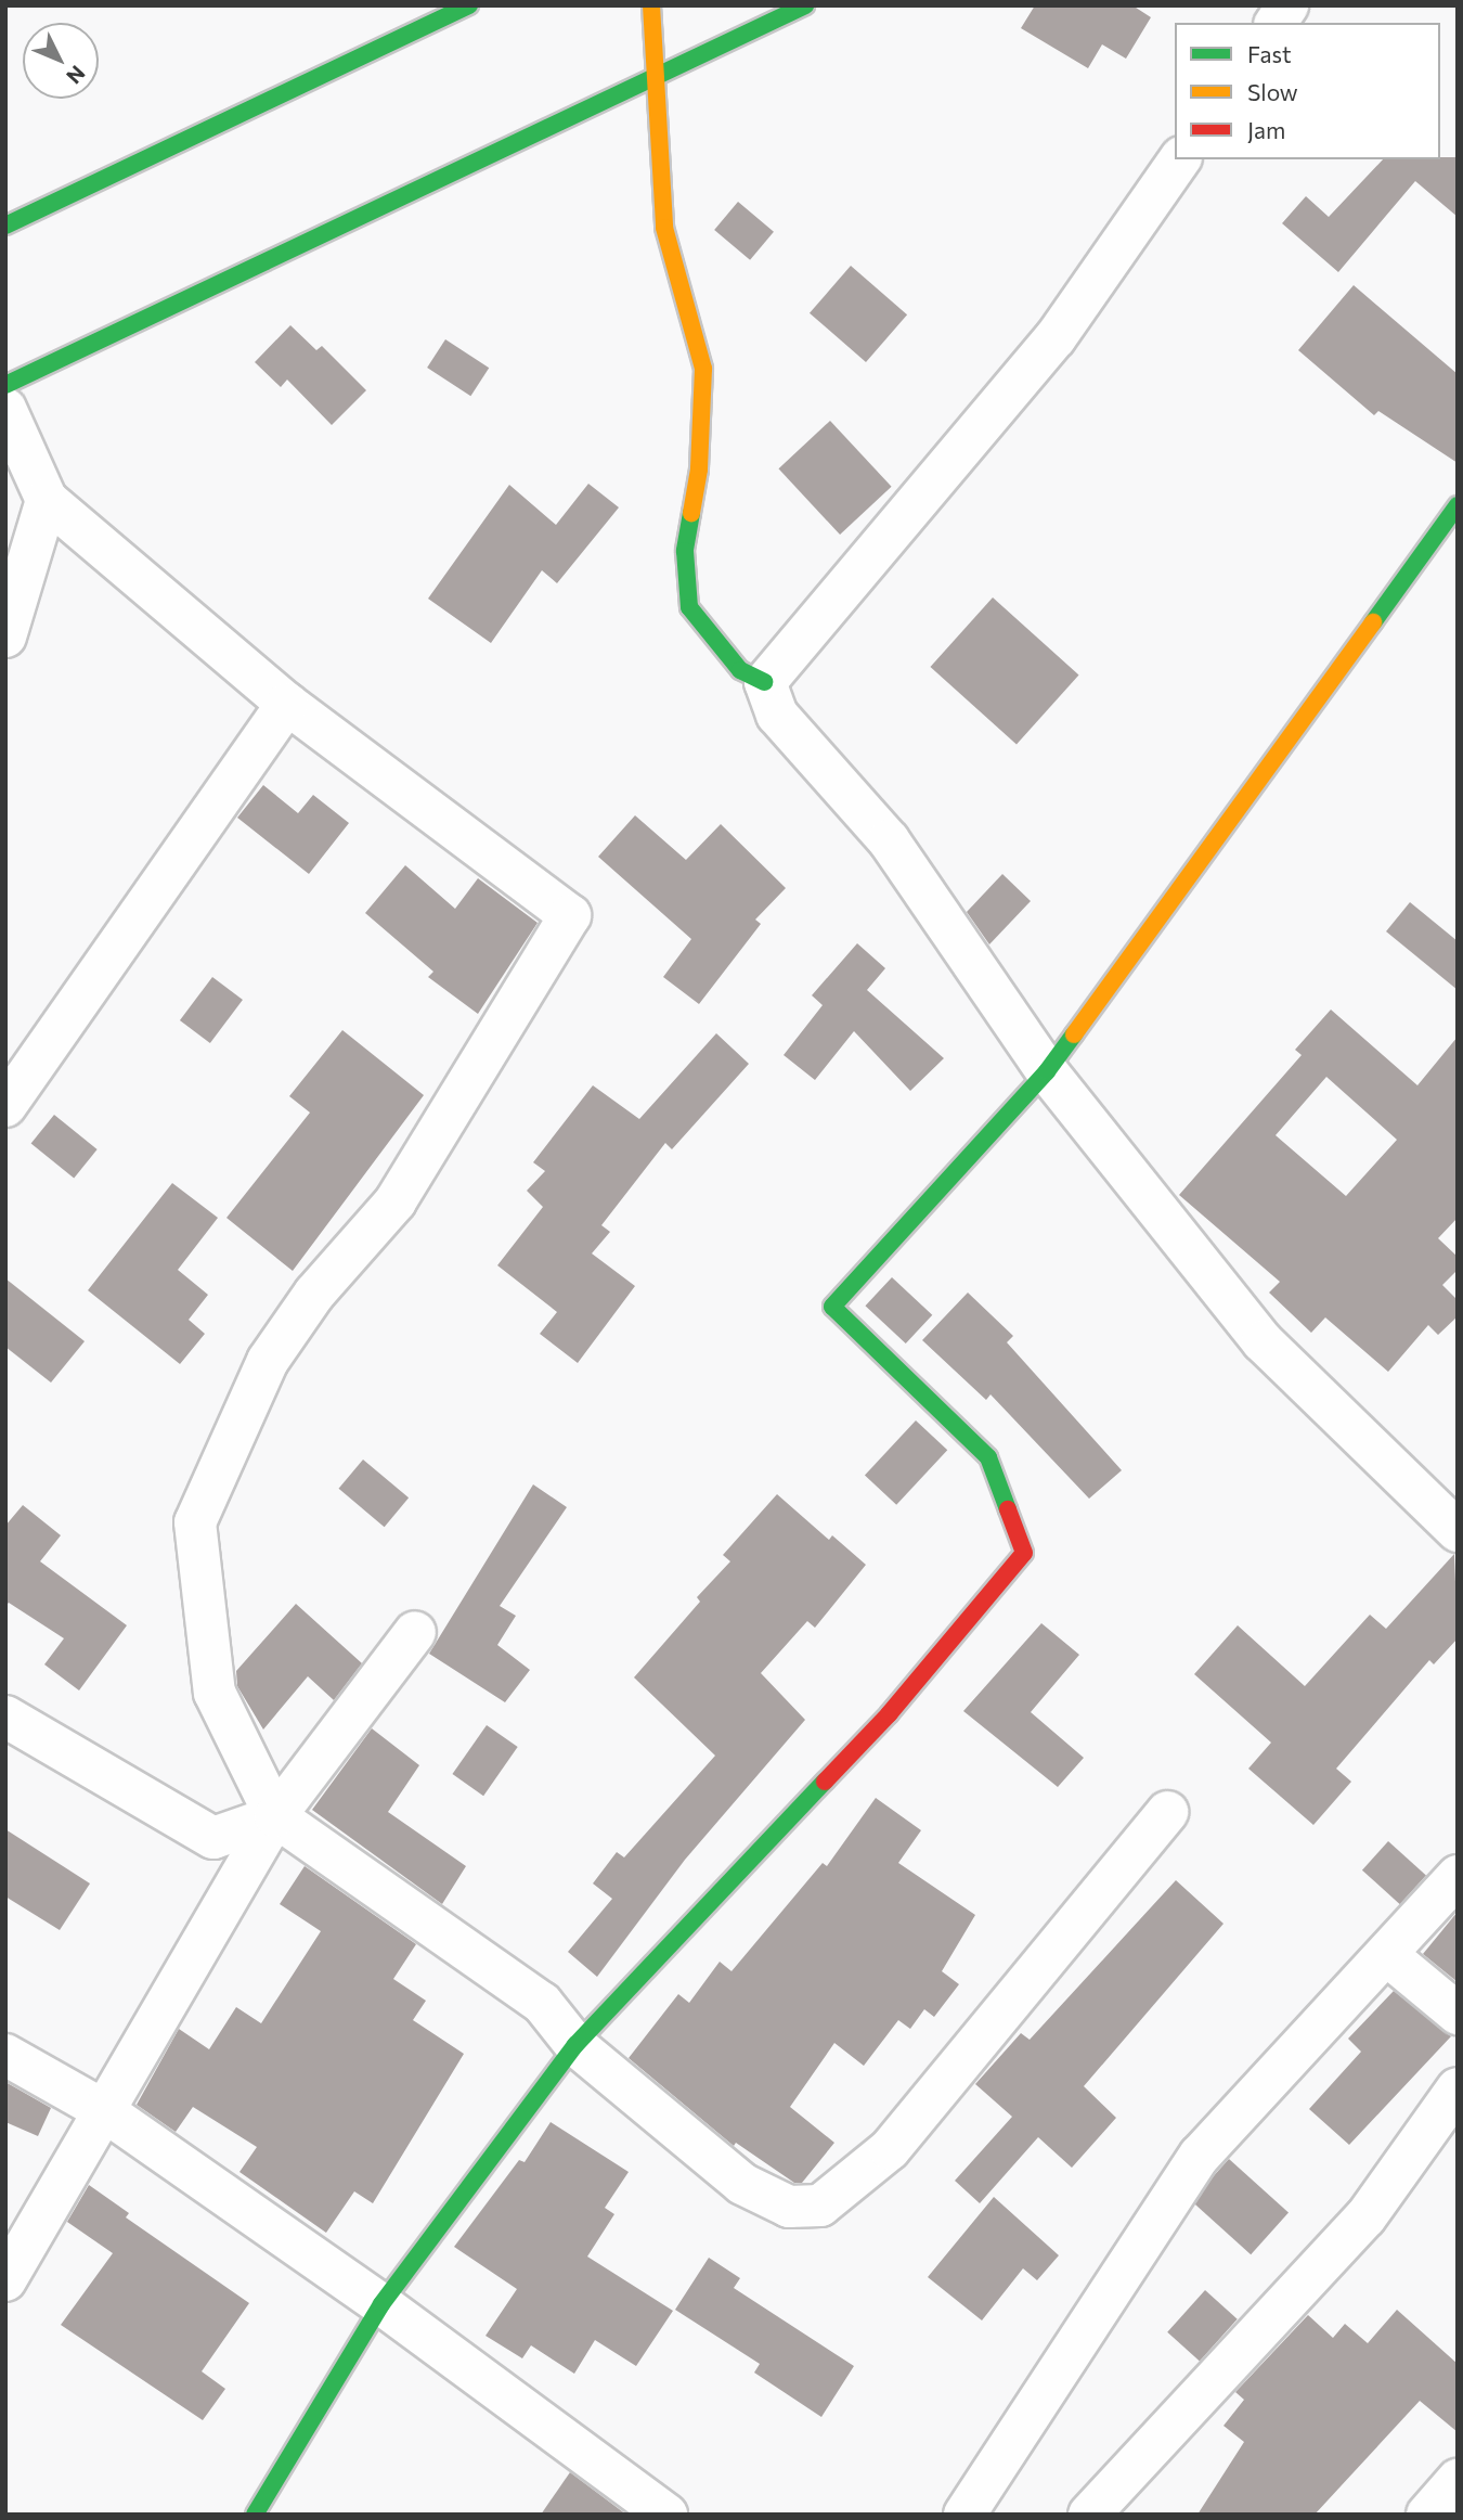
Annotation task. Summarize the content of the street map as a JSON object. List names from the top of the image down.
{
  "legend": ["Fast", "Slow", "Jam"],
  "north": "bottom right"
}
